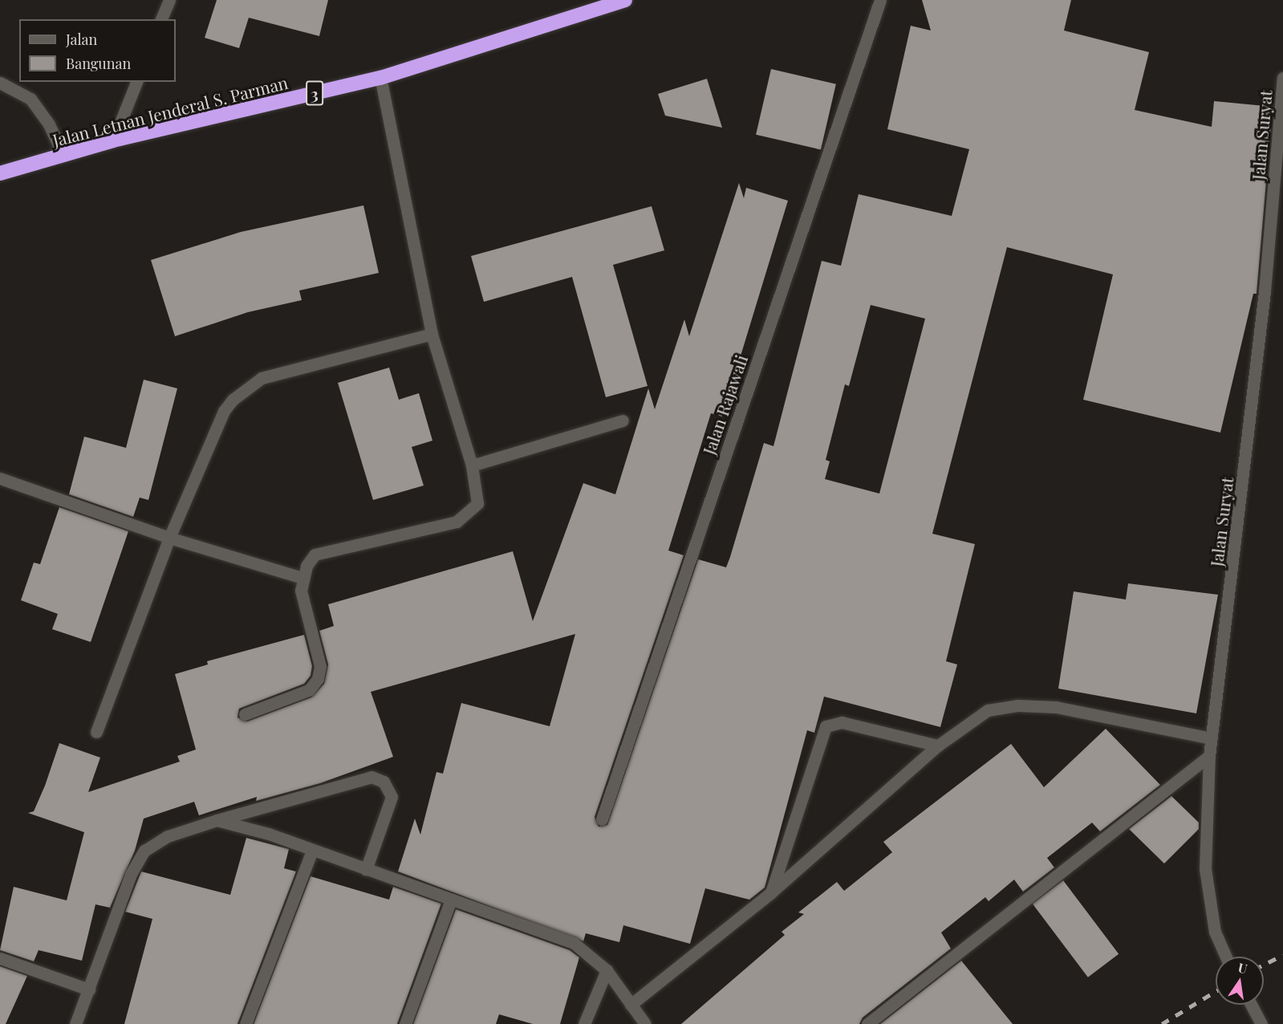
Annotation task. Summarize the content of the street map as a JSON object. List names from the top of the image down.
{
  "streets": {
    "highway": ["3", "Jalan Letnan Jenderal S. Parman"],
    "street": ["Jalan Suryat", "Jalan Rajawali"]
  },
  "legend": ["Jalan", "Bangunan"],
  "north": "top"
}
